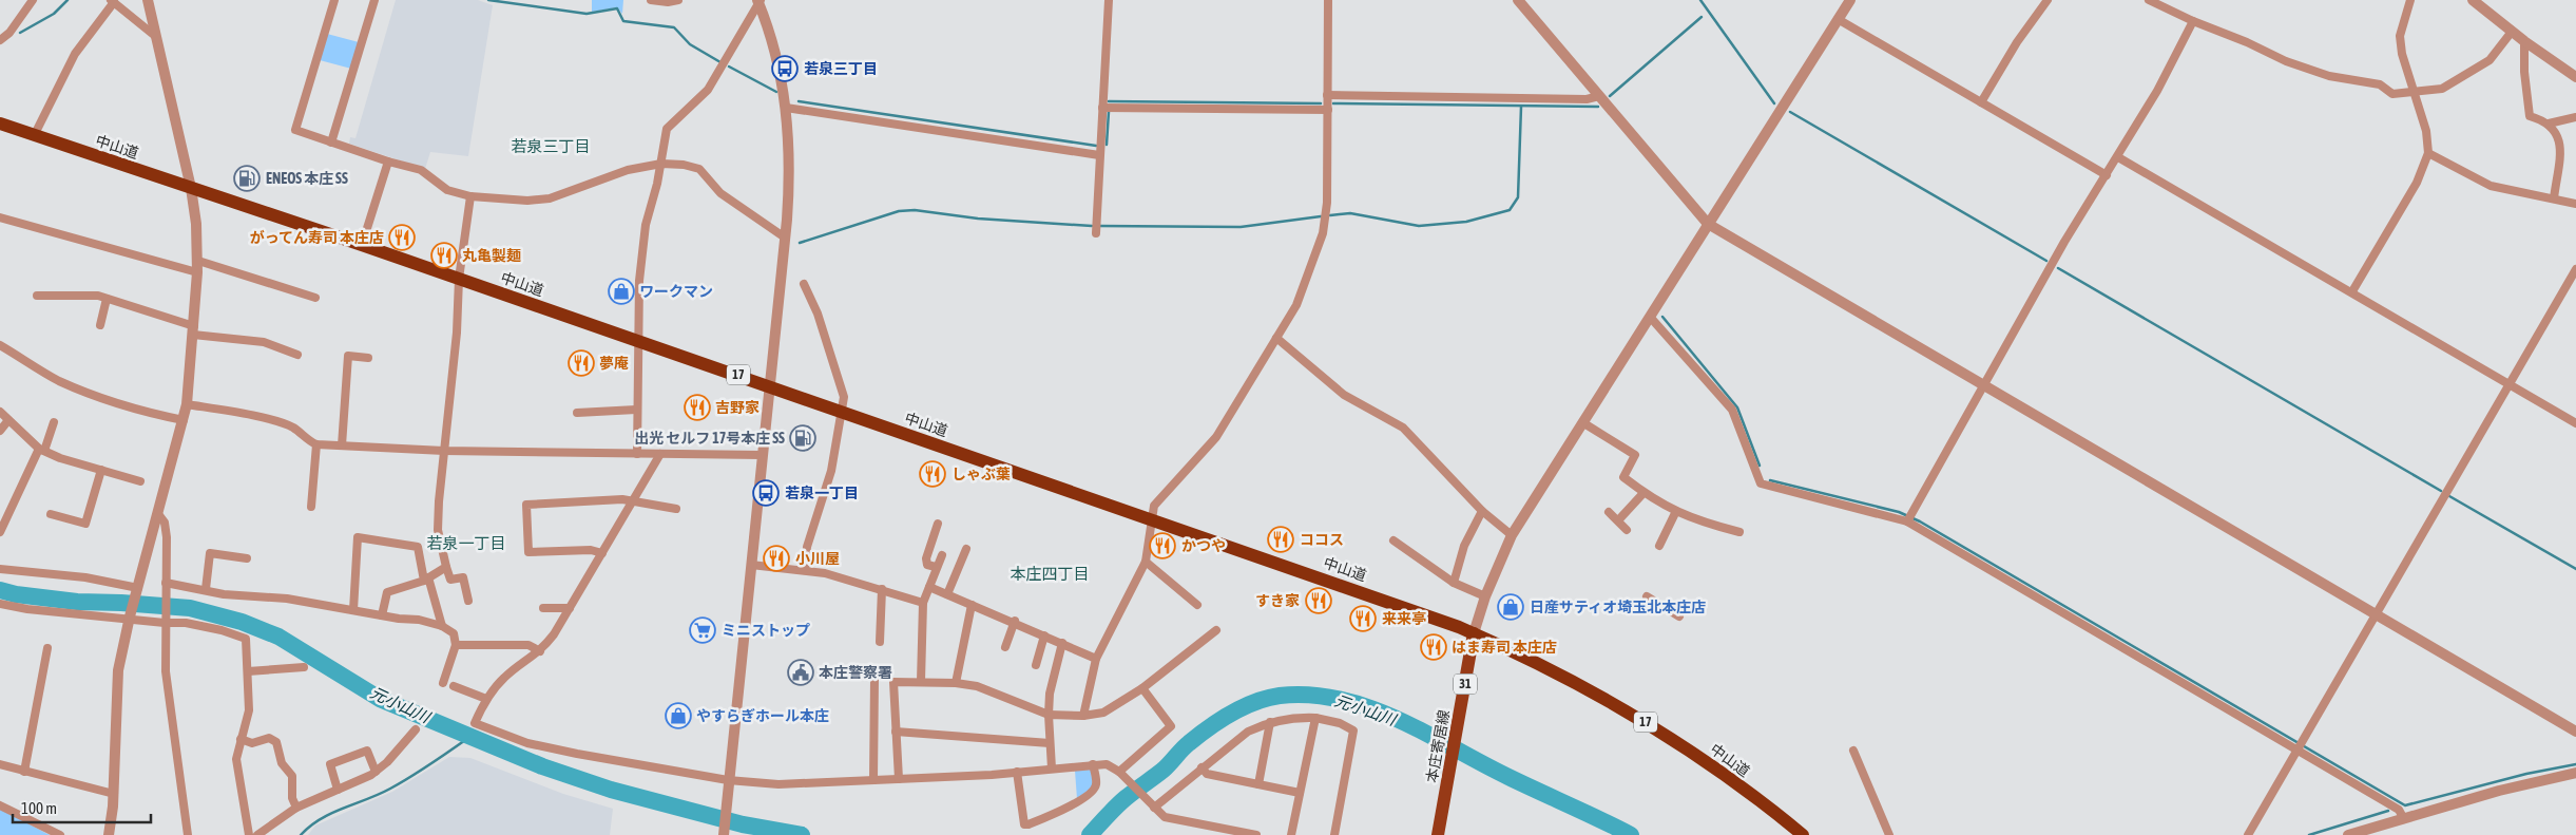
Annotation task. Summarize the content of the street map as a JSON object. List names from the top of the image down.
{
  "streets": {
    "highway": ["中山道", "17"],
    "main road": ["31", "本庄寄居線"]
  },
  "crossings": [
    ["中山道", "本庄寄居線"]
  ],
  "districts": ["若泉三丁目", "若泉一丁目", "本庄四丁目"],
  "water": ["元小山川"],
  "places": {
    "bus stop": ["若泉三丁目", "若泉一丁目"],
    "fuel station": ["ENEOS 本庄 SS", "出光 セルフ 17号本庄 SS"],
    "restaurant": [
      "がってん寿司 本庄店",
      "丸亀製麺",
      "夢庵",
      "吉野家",
      "しゃぶ葉",
      "ココス",
      "かつや",
      "小川屋",
      "すき家",
      "来来亭",
      "はま寿司 本庄店"
    ],
    "shop": ["ワークマン", "日産サティオ埼玉北本庄店", "やすらぎホール本庄"],
    "supermarket": ["ミニストップ"],
    "public building": ["本庄警察署"]
  },
  "scale_bar": "100 m"
}
